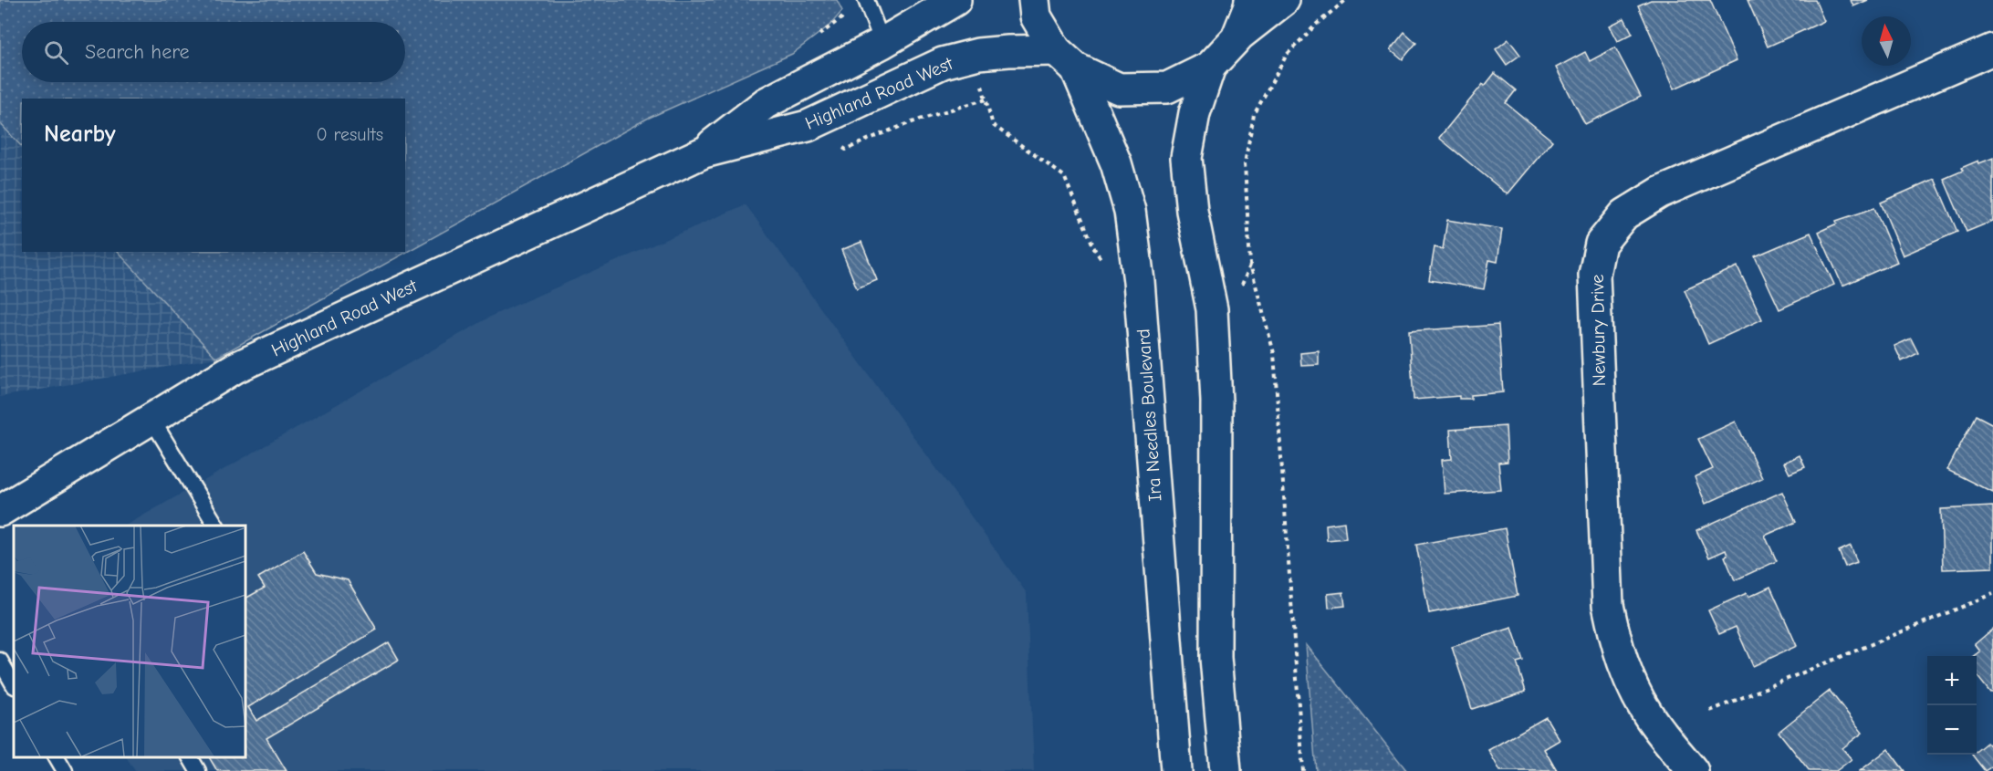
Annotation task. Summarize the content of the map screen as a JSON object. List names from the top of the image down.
{
  "streets": {
    "main road": ["Highland Road West", "Newbury Drive", "Ira Needles Boulevard"]
  },
  "crossings": [
    ["Highland Road West", "Ira Needles Boulevard"]
  ],
  "north": "top",
  "page": {
    "search": "Search here",
    "heading": ["Nearby", "0 results"],
    "map_buttons": ["+", "−"]
  }
}
